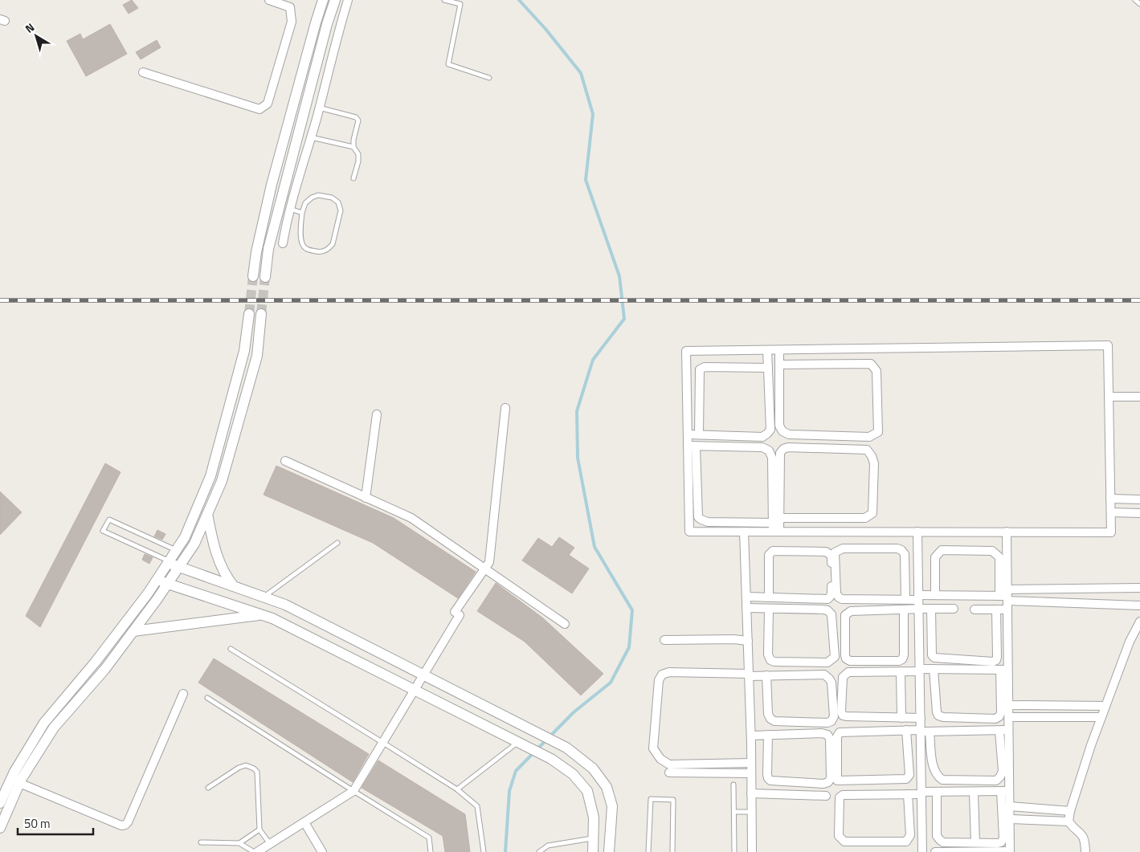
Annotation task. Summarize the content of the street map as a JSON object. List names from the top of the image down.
{
  "scale_bar": "50 m",
  "north": "top left"
}
